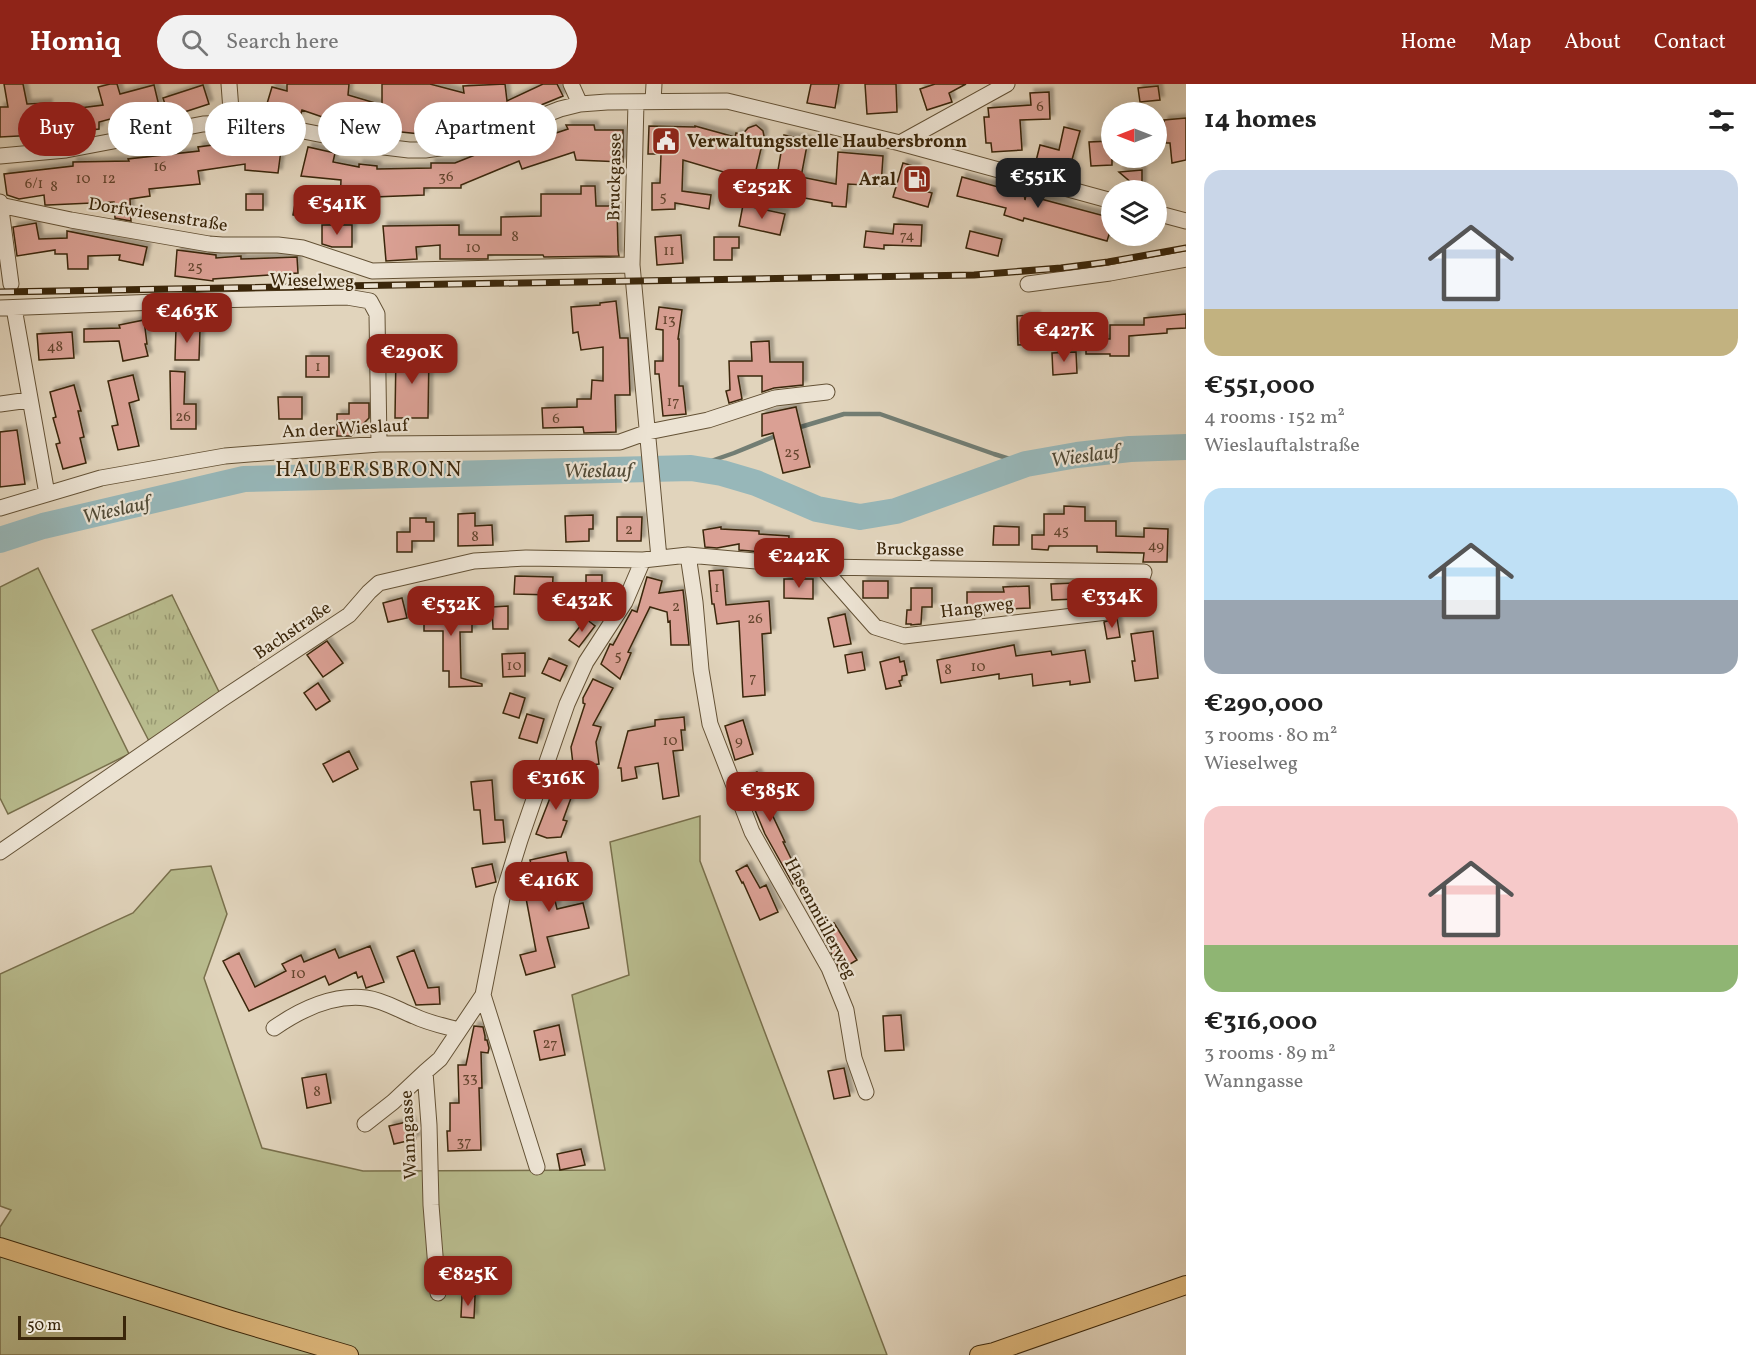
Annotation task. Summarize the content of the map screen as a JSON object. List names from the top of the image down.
{
  "streets": {
    "street": [
      "Bruckgasse",
      "Dorfwiesenstraße",
      "Wieselweg",
      "An der Wieslauf",
      "Hangweg",
      "Bachstraße",
      "Hasenmüllerweg",
      "Wanngasse"
    ]
  },
  "crossings": [
    ["Bruckgasse", "Dorfwiesenstraße"],
    ["Bruckgasse", "An der Wieslauf"],
    ["Bruckgasse", "Hangweg"],
    ["Bruckgasse", "Bachstraße"],
    ["Bruckgasse", "Hasenmüllerweg"],
    ["Bruckgasse", "Wanngasse"],
    ["Wieselweg", "An der Wieslauf"],
    ["Bachstraße", "Wanngasse"]
  ],
  "districts": ["HAUBERSBRONN"],
  "water": ["Wieslauf"],
  "places": {
    "public building": ["Verwaltungsstelle Haubersbronn"],
    "fuel station": ["Aral"]
  },
  "house_numbers": [
    "6",
    "16",
    "36",
    "10",
    "12",
    "6/1",
    "8",
    "5",
    "74",
    "8",
    "10",
    "11",
    "25",
    "13",
    "48",
    "1",
    "17",
    "26",
    "6",
    "25",
    "2",
    "45",
    "8",
    "49",
    "1",
    "2",
    "26",
    "5",
    "10",
    "10",
    "8",
    "7",
    "10",
    "9",
    "10",
    "27",
    "33",
    "8",
    "37"
  ],
  "scale_bar": "50 m",
  "north": "left",
  "page": {
    "header": "Homiq",
    "search": "Search here",
    "nav": [
      "Home",
      "Map",
      "About",
      "Contact"
    ],
    "heading": "14 homes",
    "chip": [
      "Buy",
      "Rent",
      "Filters",
      "New",
      "Apartment"
    ],
    "list": [
      {
        "name": "€551,000",
        "note": "4 rooms · 152 m² · Wieslauftalstraße"
      },
      {
        "name": "€290,000",
        "note": "3 rooms · 80 m² · Wieselweg"
      },
      {
        "name": "€316,000",
        "note": "3 rooms · 89 m² · Wanngasse"
      }
    ],
    "price": [
      "€551K",
      "€252K",
      "€541K",
      "€463K",
      "€427K",
      "€290K",
      "€242K",
      "€334K",
      "€432K",
      "€532K",
      "€316K",
      "€385K",
      "€416K",
      "€825K"
    ],
    "scale": "50 m"
  }
}
